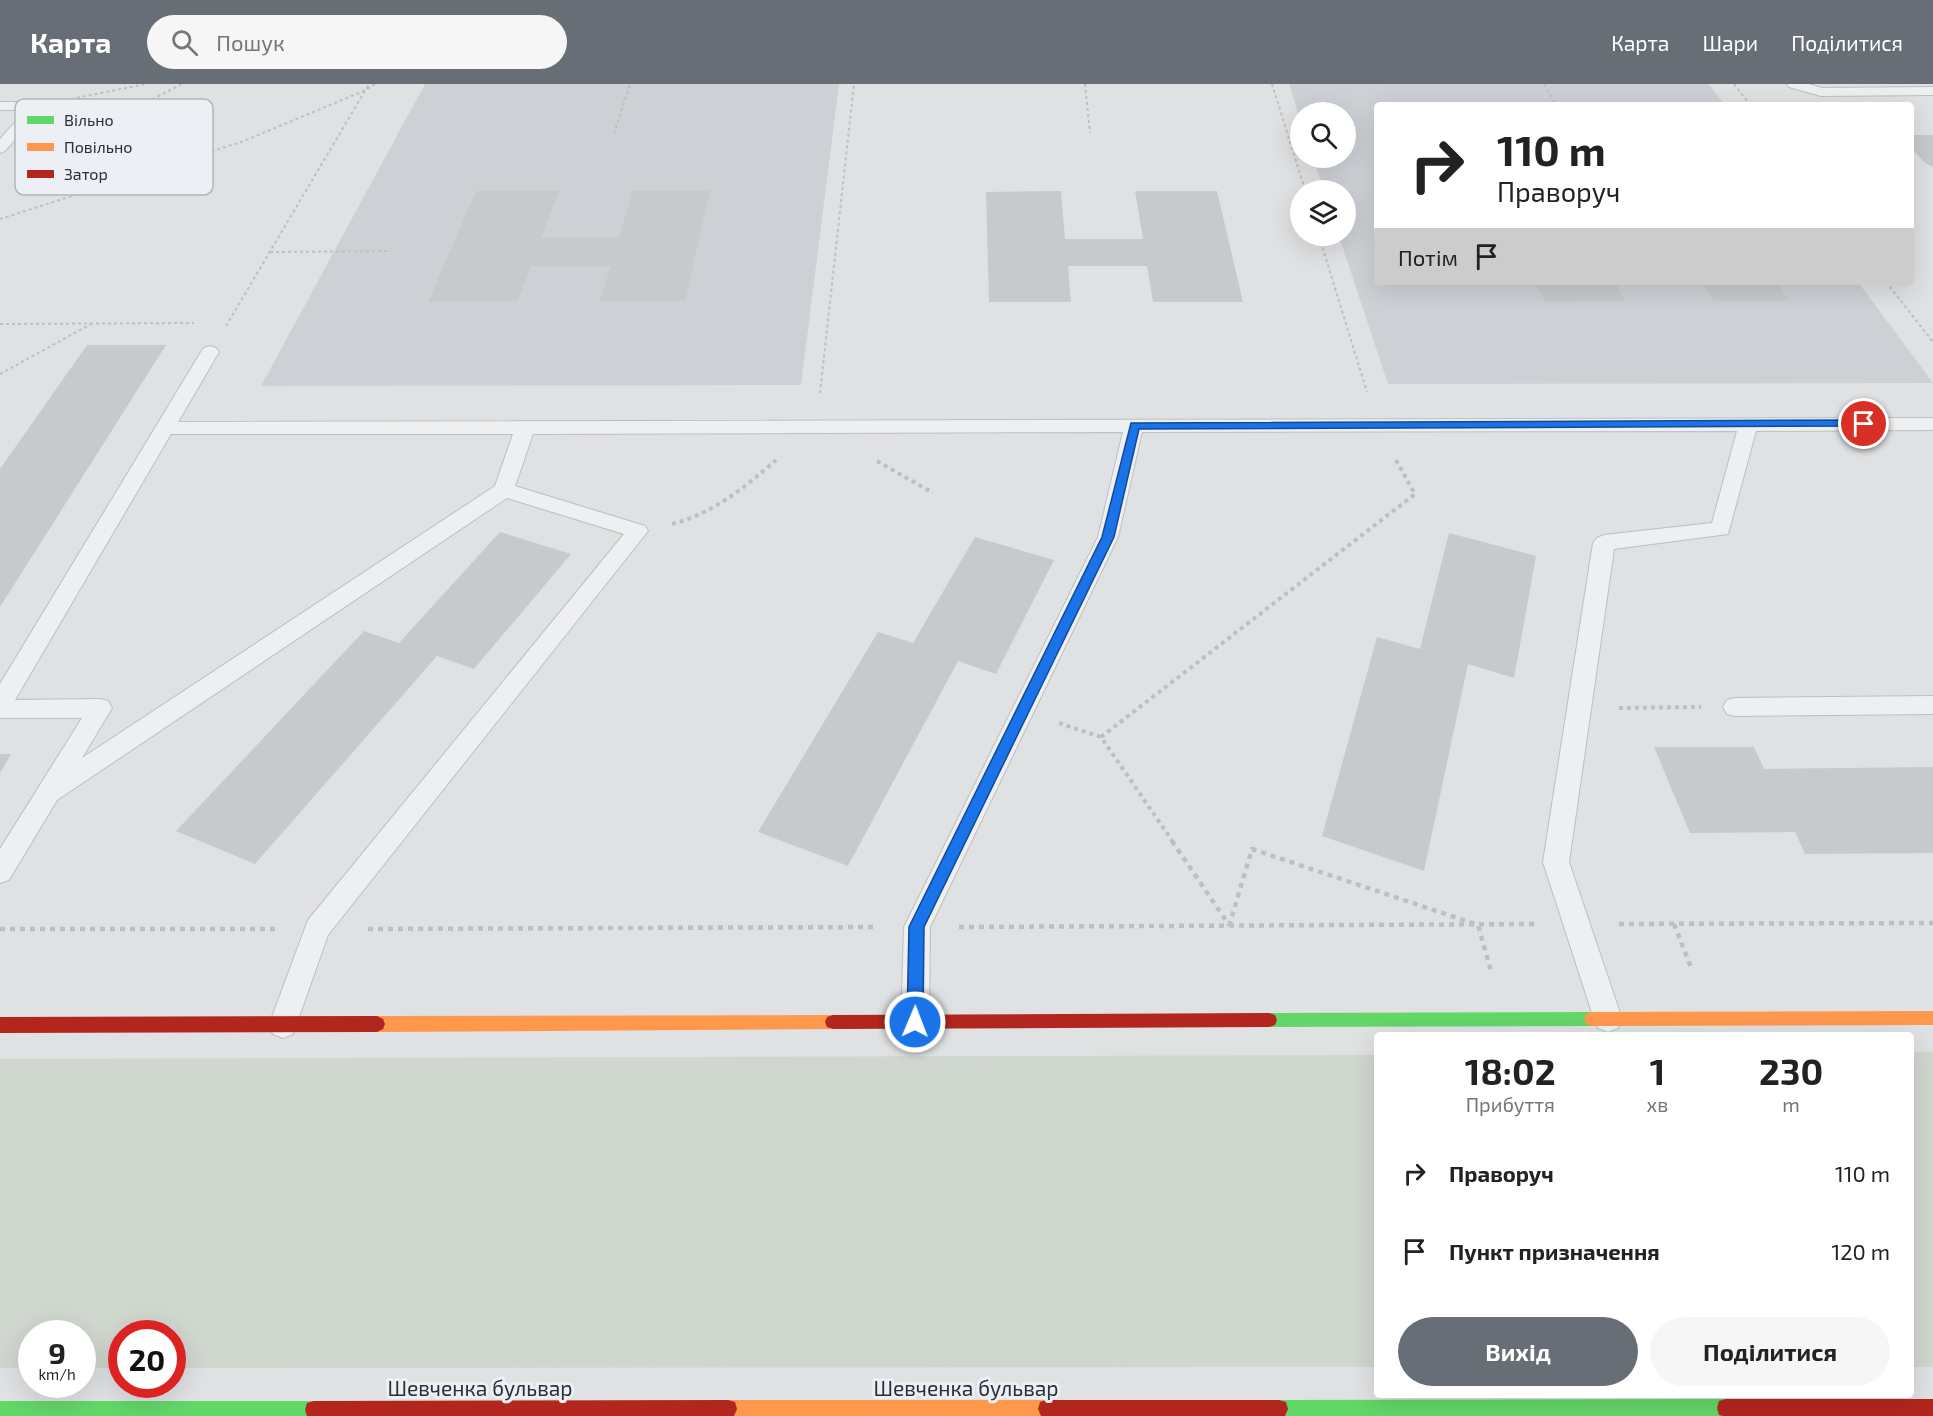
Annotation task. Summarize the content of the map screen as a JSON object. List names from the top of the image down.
{
  "streets": {
    "street": ["Шевченка бульвар"]
  },
  "legend": ["Вільно", "Повільно", "Затор"],
  "page": {
    "header": "Карта",
    "search": "Пошук",
    "nav": ["Карта", "Шари", "Поділитися"],
    "turn": ["110 m", "Праворуч"],
    "then": "Потім",
    "eta": [
      "18:02",
      "Прибуття",
      "1",
      "хв",
      "230",
      "m"
    ],
    "list": [
      {
        "name": "Праворуч",
        "value": "110 m"
      },
      {
        "name": "Пункт призначення",
        "value": "120 m"
      }
    ],
    "buttons": ["Вихід", "Поділитися"],
    "speed": "9 km/h",
    "limit": "20"
  }
}
